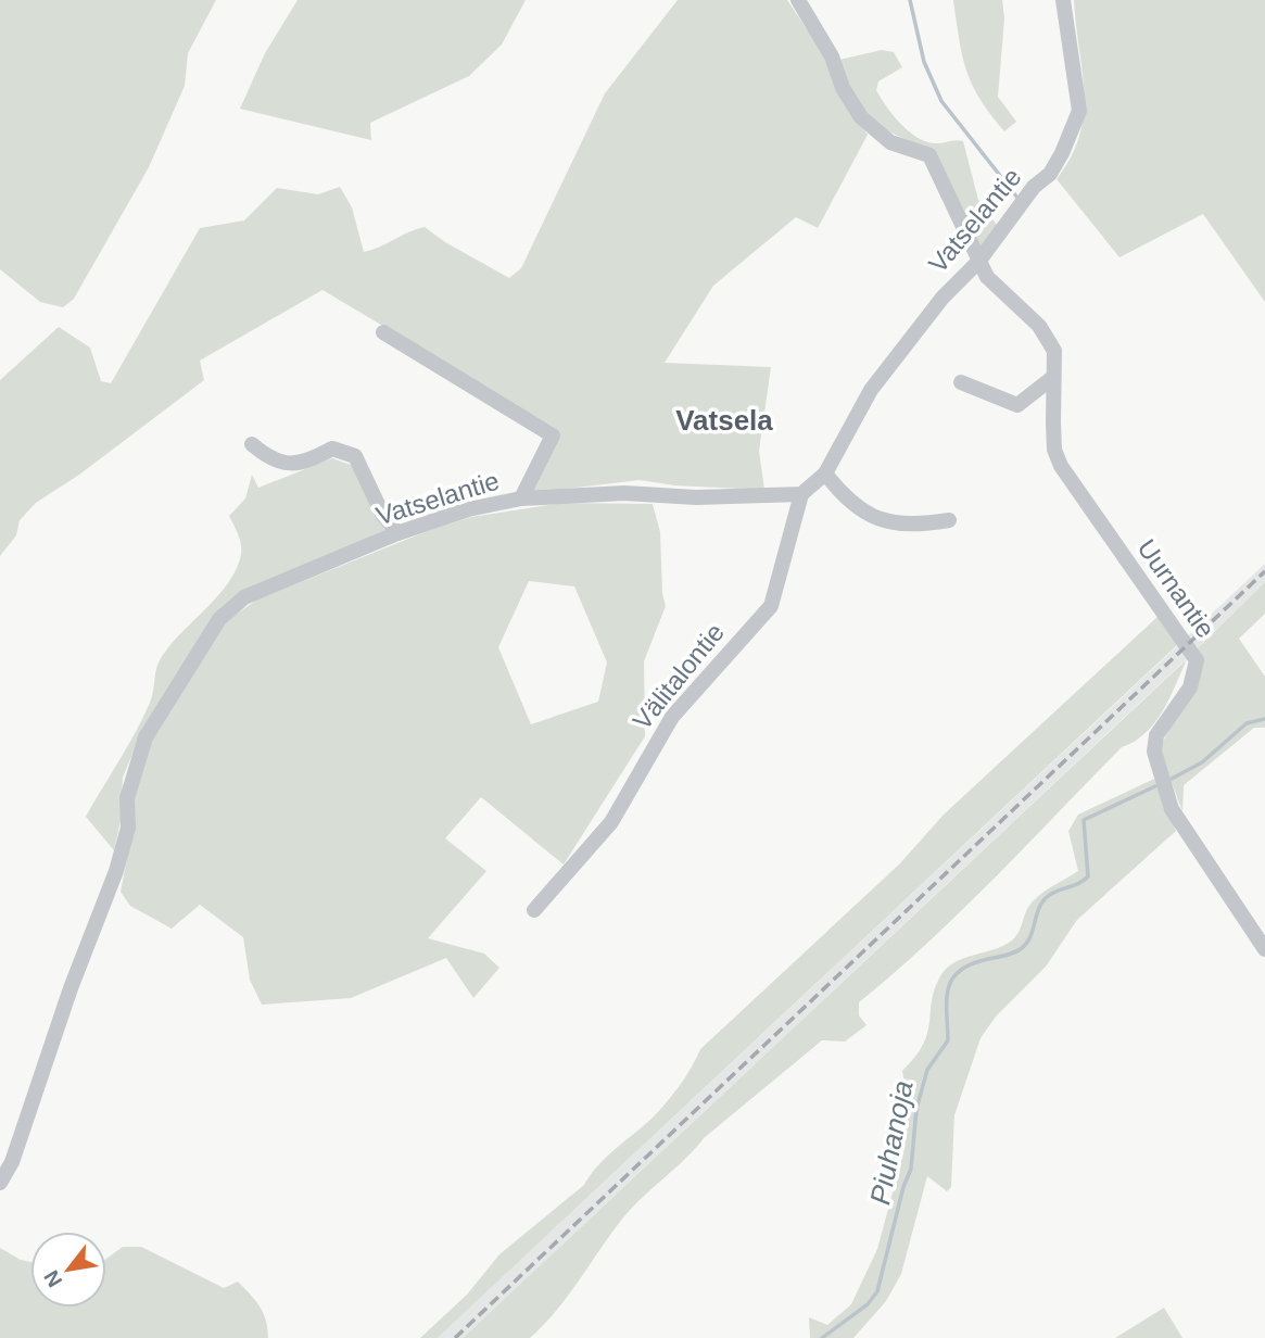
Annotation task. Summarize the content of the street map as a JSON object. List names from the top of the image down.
{
  "streets": {
    "street": ["Vatselantie", "Uurnantie", "Välitalontie"]
  },
  "crossings": [
    ["Vatselantie", "Uurnantie"],
    ["Vatselantie", "Välitalontie"]
  ],
  "districts": ["Vatsela"],
  "water": ["Piuhanoja"],
  "north": "bottom left"
}
